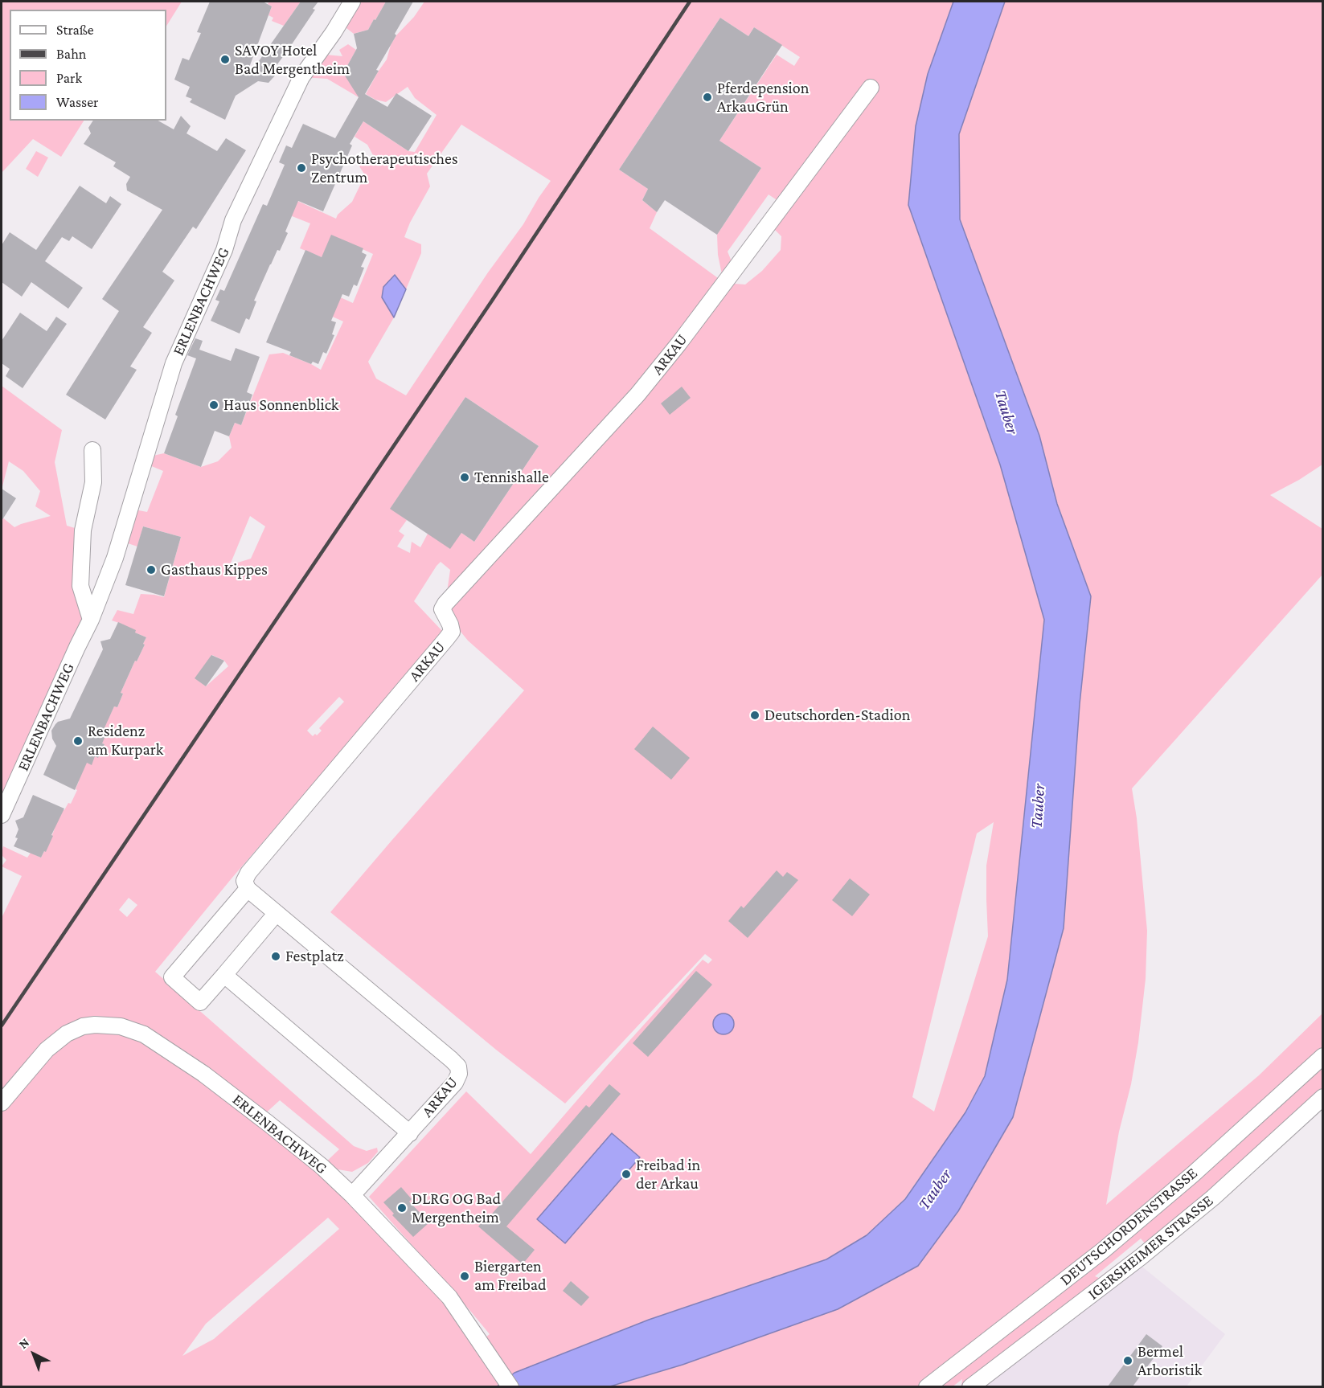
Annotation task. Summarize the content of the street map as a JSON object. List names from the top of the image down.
{
  "streets": {
    "street": [
      "ERLENBACHWEG",
      "ARKAU",
      "DEUTSCHORDENSTRASSE",
      "IGERSHEIMER STRASSE"
    ]
  },
  "crossings": [
    ["ERLENBACHWEG", "ARKAU"]
  ],
  "water": ["Tauber"],
  "places": [
    "SAVOY Hotel Bad Mergentheim",
    "Pferdepension ArkauGrün",
    "Psychotherapeutisches Zentrum",
    "Haus Sonnenblick",
    "Tennishalle",
    "Gasthaus Kippes",
    "Deutschorden-Stadion",
    "Residenz am Kurpark",
    "Festplatz",
    "Freibad in der Arkau",
    "DLRG OG Bad Mergentheim",
    "Biergarten am Freibad",
    "Bermel Arboristik"
  ],
  "legend": [
    "Straße",
    "Bahn",
    "Park",
    "Wasser"
  ],
  "north": "top left"
}
